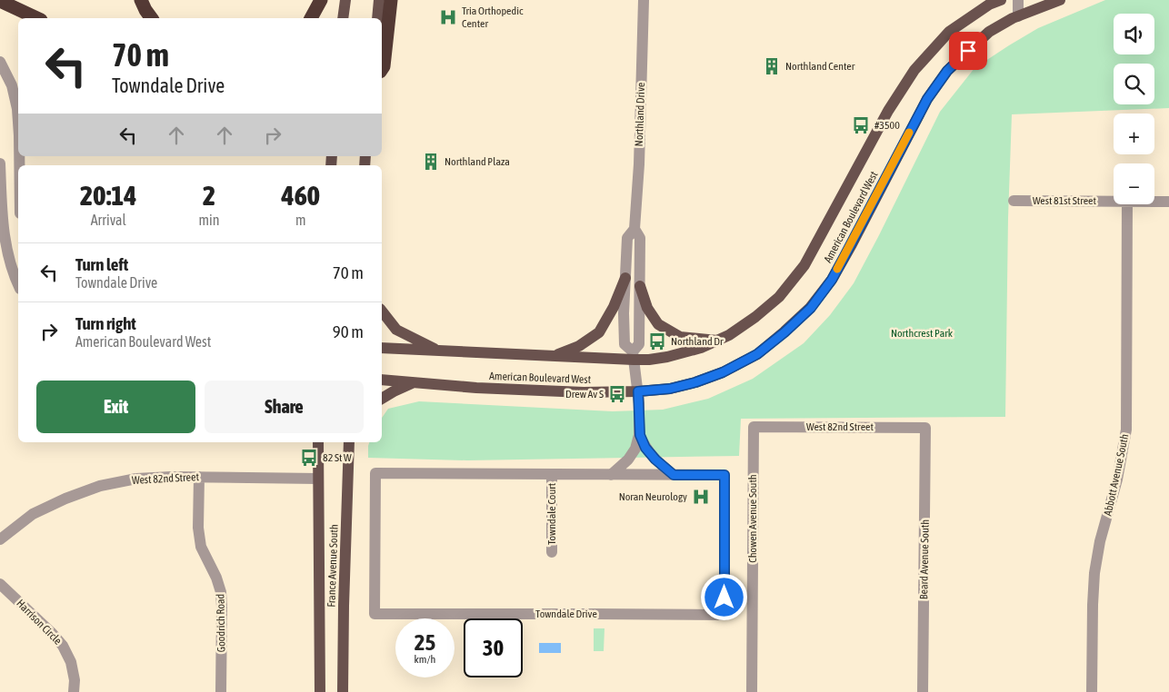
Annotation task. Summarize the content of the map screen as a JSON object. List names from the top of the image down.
{
  "streets": {
    "main road": ["American Boulevard West", "France Avenue South"],
    "street": [
      "Northland Drive",
      "West 81st Street",
      "West 82nd Street",
      "Abbott Avenue South",
      "Towndale Court",
      "Chowen Avenue South",
      "Beard Avenue South",
      "Towndale Drive",
      "Harrison Circle",
      "Goodrich Road"
    ]
  },
  "crossings": [
    ["Northland Drive", "American Boulevard West"],
    ["West 82nd Street", "Chowen Avenue South"],
    ["West 82nd Street", "Beard Avenue South"],
    ["West 82nd Street", "France Avenue South"],
    ["West 82nd Street", "Goodrich Road"],
    ["Towndale Court", "Towndale Drive"]
  ],
  "parks": ["Northcrest Park"],
  "places": {
    "hospital": ["Tria Orthopedic Center", "Noran Neurology"],
    "building": ["Northland Center", "Northland Plaza"],
    "bus stop": [
      "#3500",
      "Northland Dr",
      "Drew Av S",
      "82 St W"
    ]
  },
  "page": {
    "map_buttons": ["+", "−"],
    "turn": ["70 m", "Towndale Drive"],
    "eta": [
      "20:14",
      "Arrival",
      "2",
      "min",
      "460",
      "m"
    ],
    "list": [
      {
        "name": "Turn left",
        "note": "Towndale Drive",
        "value": "70 m"
      },
      {
        "name": "Turn right",
        "note": "American Boulevard West",
        "value": "90 m"
      }
    ],
    "buttons": ["Exit", "Share"],
    "speed": "25 km/h",
    "limit": "30"
  }
}
